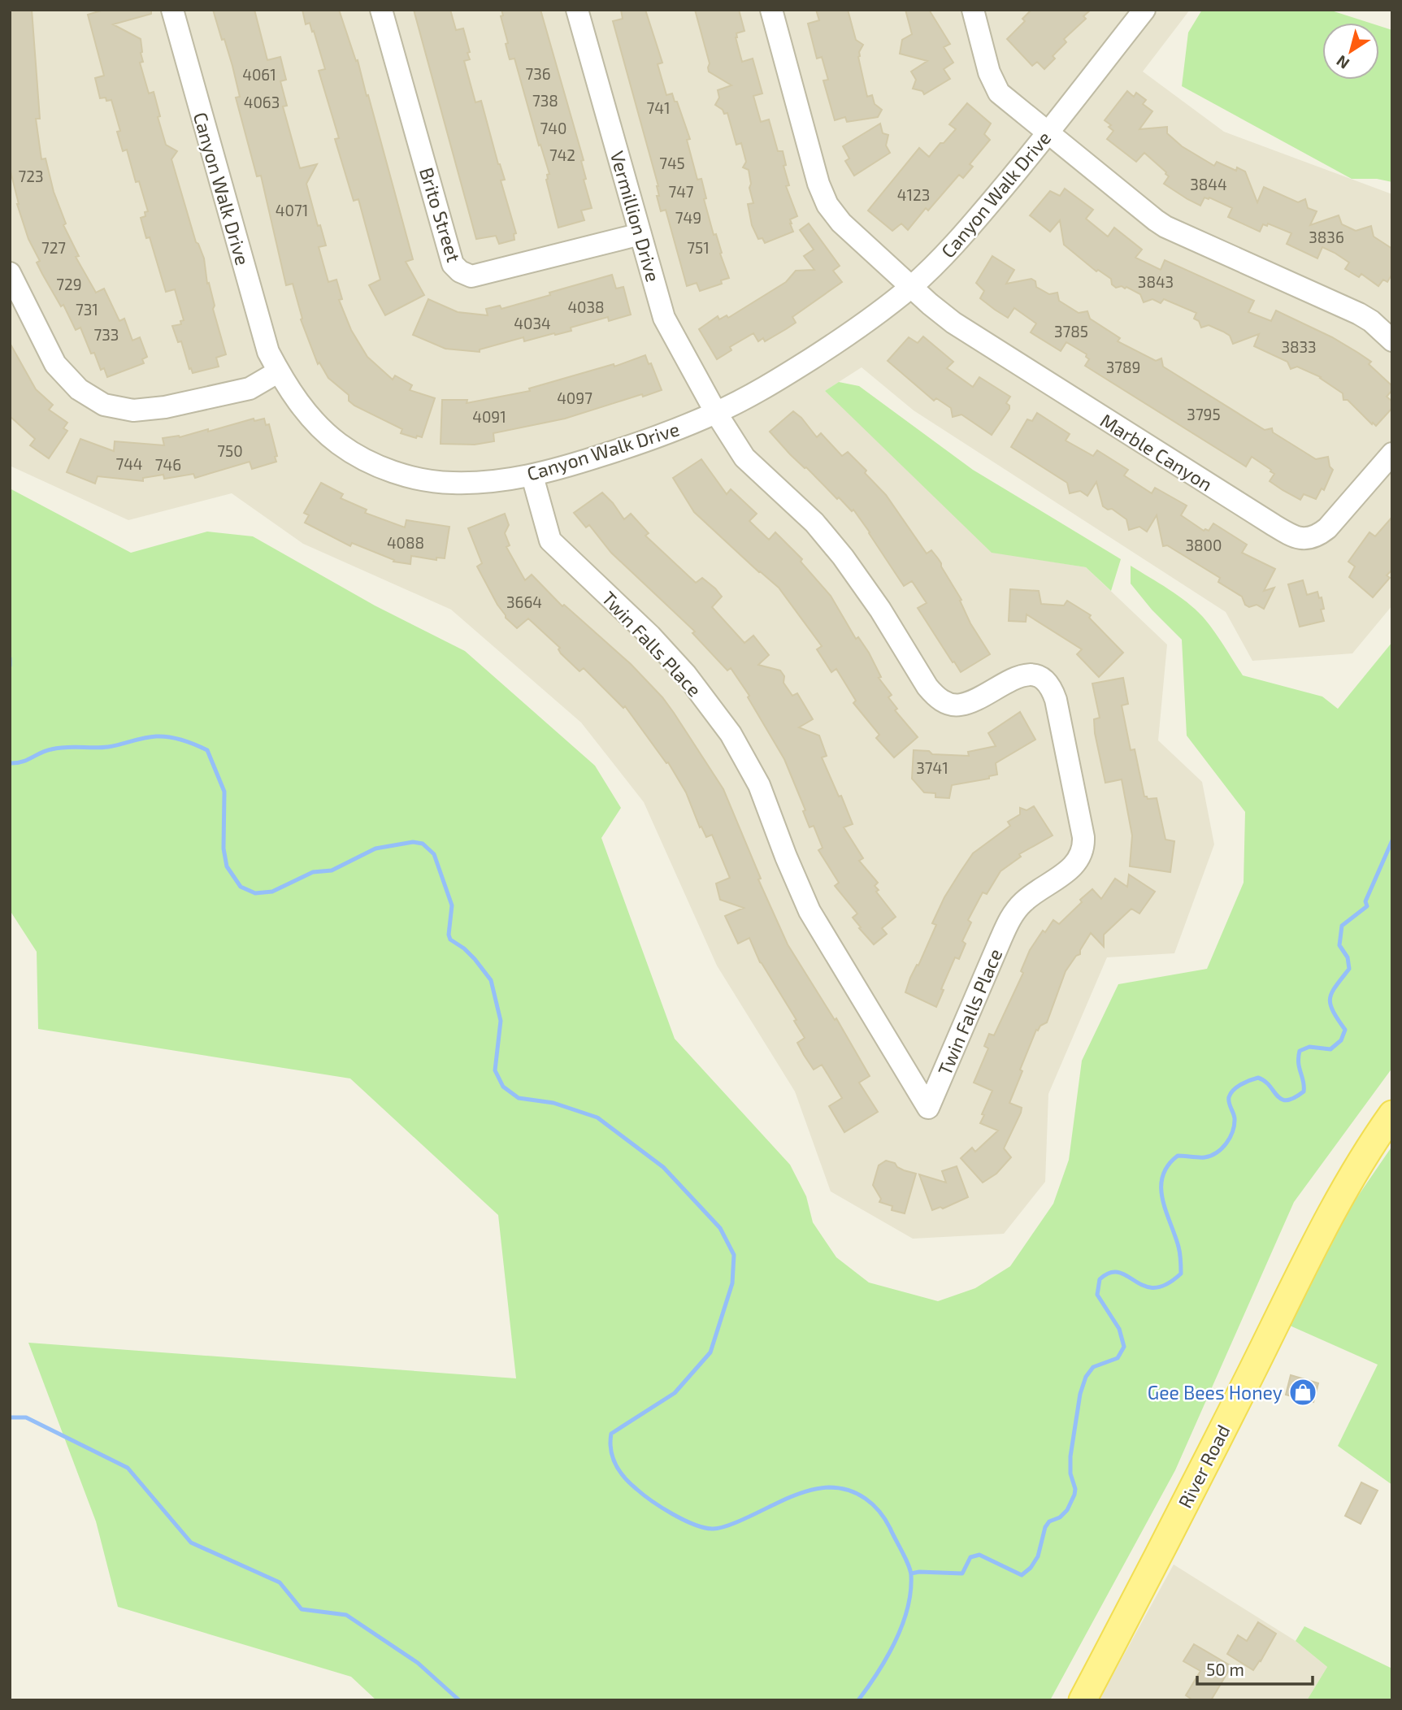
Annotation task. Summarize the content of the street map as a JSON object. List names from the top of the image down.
{
  "streets": {
    "main road": ["River Road"],
    "street": [
      "Canyon Walk Drive",
      "Brito Street",
      "Vermillion Drive",
      "Marble Canyon",
      "Twin Falls Place"
    ]
  },
  "crossings": [
    ["Canyon Walk Drive", "Vermillion Drive"],
    ["Canyon Walk Drive", "Marble Canyon"],
    ["Canyon Walk Drive", "Twin Falls Place"],
    ["Brito Street", "Vermillion Drive"],
    ["Vermillion Drive", "Twin Falls Place"]
  ],
  "places": {
    "shop": ["Gee Bees Honey"]
  },
  "house_numbers": [
    "736",
    "4061",
    "738",
    "4063",
    "741",
    "740",
    "742",
    "745",
    "723",
    "3844",
    "747",
    "4123",
    "4071",
    "749",
    "3836",
    "727",
    "751",
    "3843",
    "729",
    "4038",
    "731",
    "4034",
    "3785",
    "733",
    "3833",
    "3789",
    "4097",
    "3795",
    "4091",
    "750",
    "744",
    "746",
    "4088",
    "3800",
    "3664",
    "3741"
  ],
  "scale_bar": "50 m",
  "north": "bottom left"
}
